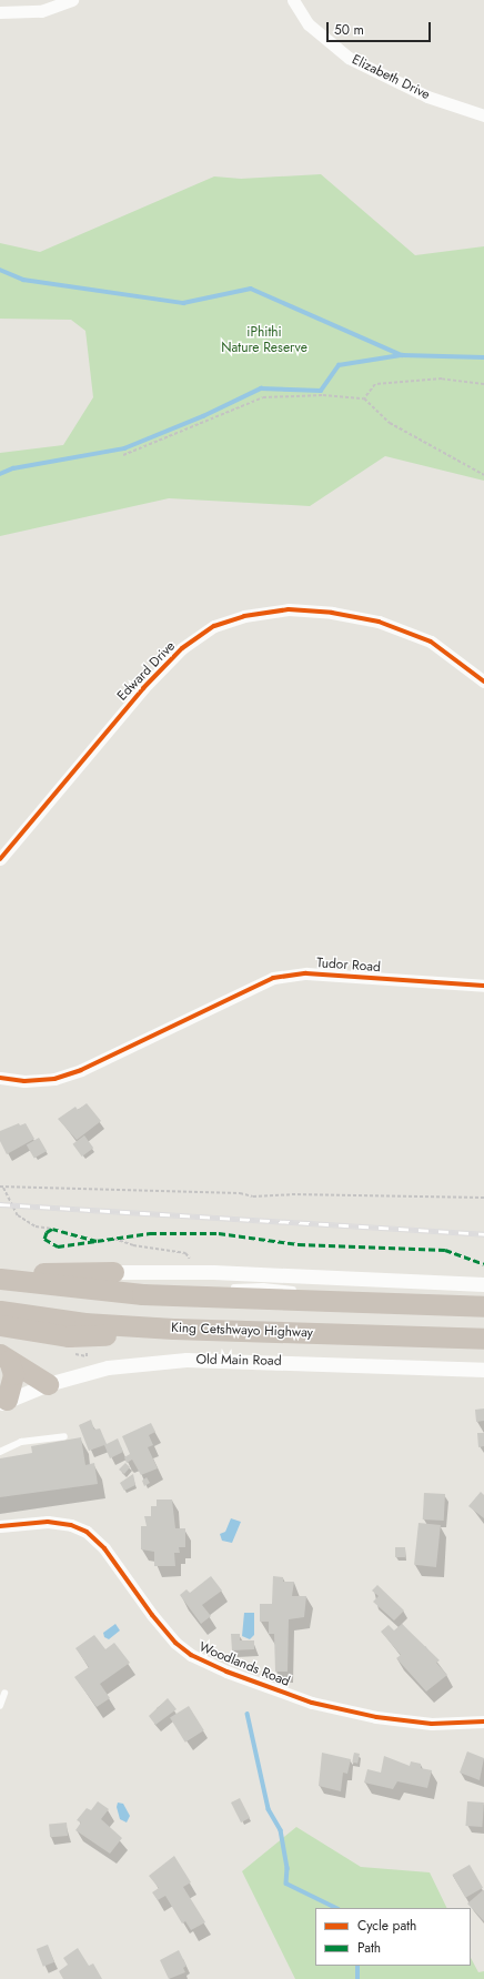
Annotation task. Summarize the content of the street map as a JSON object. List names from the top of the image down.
{
  "streets": {
    "highway": ["King Cetshwayo Highway"],
    "street": [
      "Elizabeth Drive",
      "Edward Drive",
      "Tudor Road",
      "Old Main Road",
      "Woodlands Road"
    ]
  },
  "parks": ["iPhithi Nature Reserve"],
  "legend": ["Cycle path", "Path"],
  "scale_bar": "50 m"
}
